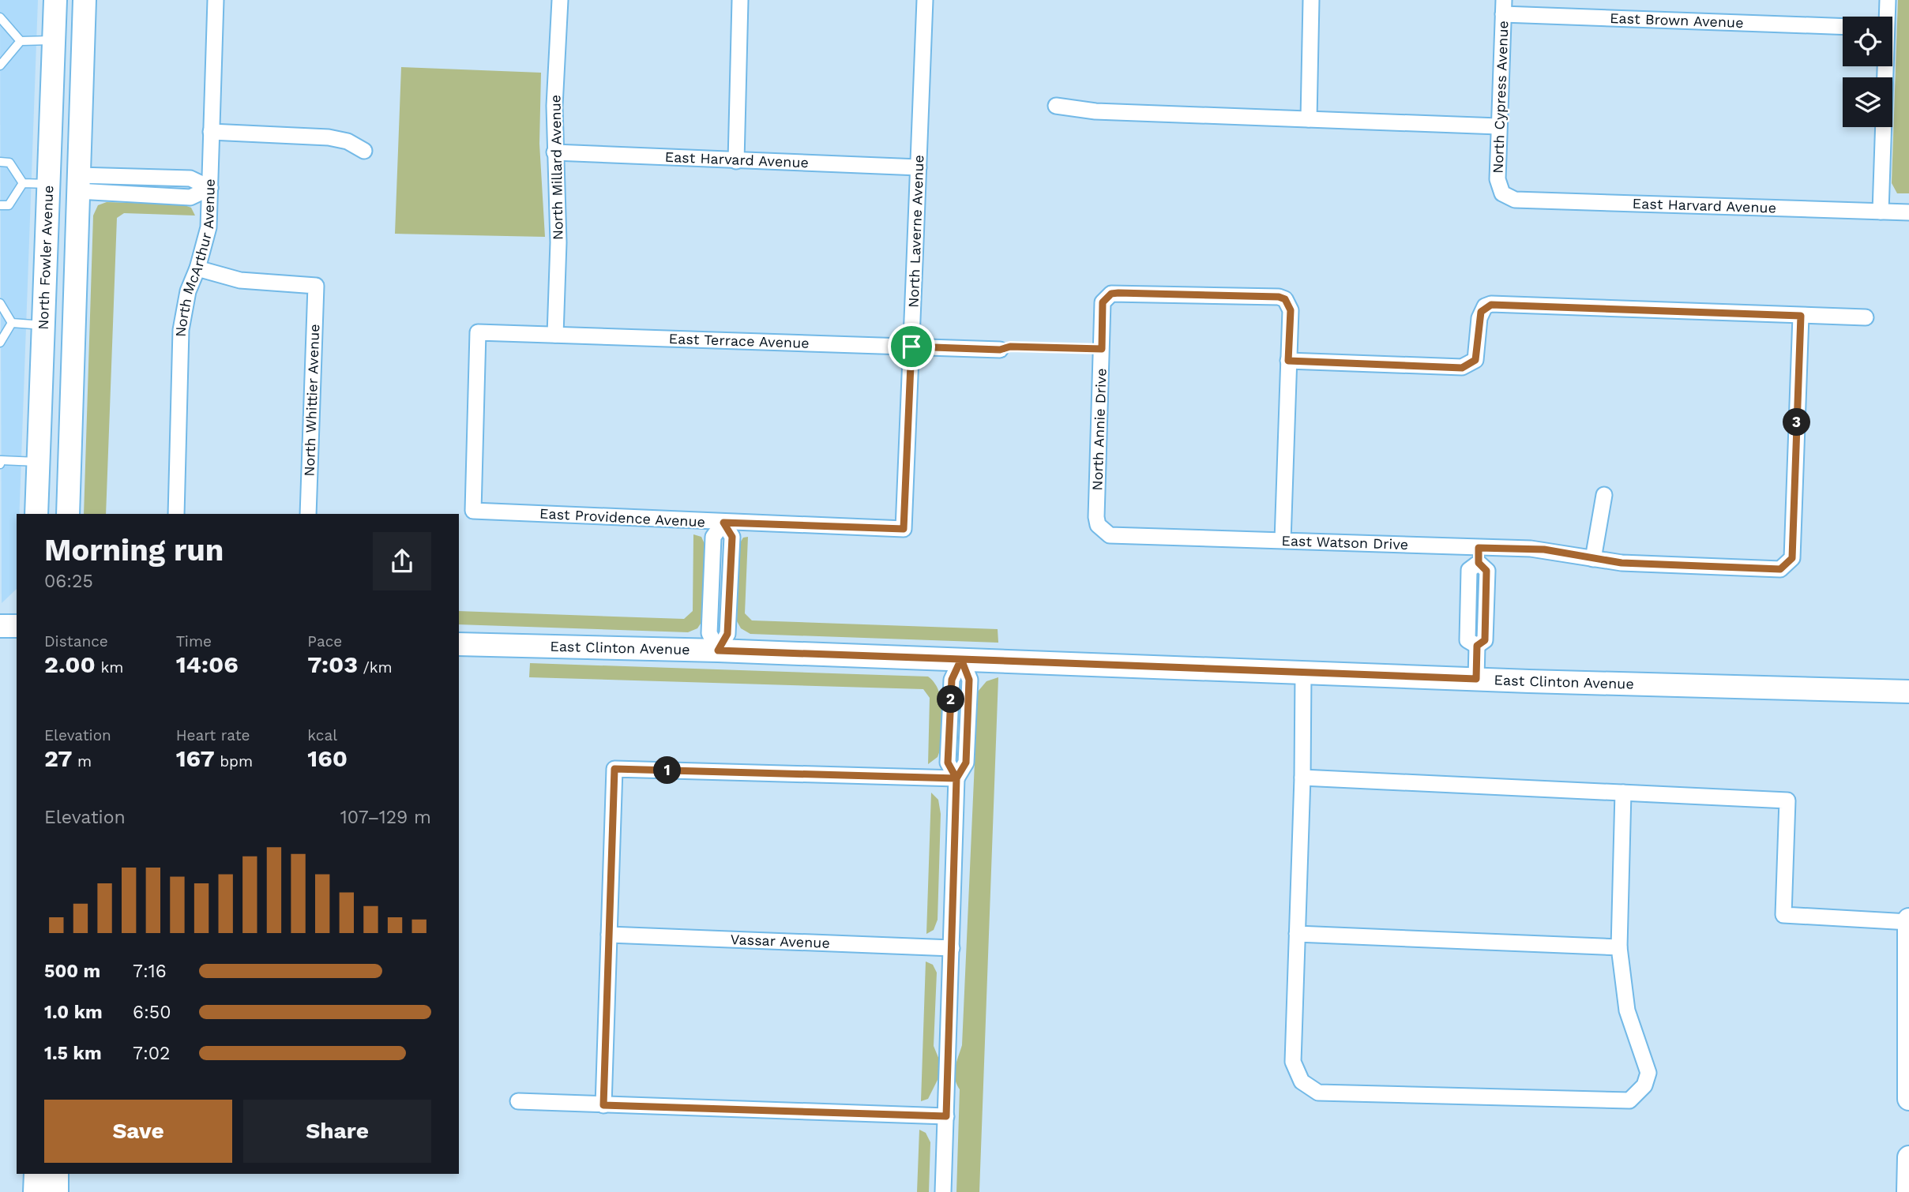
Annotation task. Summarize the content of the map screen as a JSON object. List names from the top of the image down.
{
  "streets": {
    "street": [
      "East Brown Avenue",
      "North Cypress Avenue",
      "East Harvard Avenue",
      "North Millard Avenue",
      "North Laverne Avenue",
      "North Fowler Avenue",
      "North McArthur Avenue",
      "East Terrace Avenue",
      "North Whittier Avenue",
      "North Annie Drive",
      "East Providence Avenue",
      "East Watson Drive",
      "East Clinton Avenue",
      "Vassar Avenue"
    ]
  },
  "crossings": [
    ["East Brown Avenue", "North Cypress Avenue"],
    ["North Cypress Avenue", "East Harvard Avenue"],
    ["East Harvard Avenue", "North Millard Avenue"],
    ["East Harvard Avenue", "North Laverne Avenue"],
    ["North Millard Avenue", "East Terrace Avenue"],
    ["North Laverne Avenue", "East Terrace Avenue"],
    ["North Laverne Avenue", "East Providence Avenue"],
    ["North McArthur Avenue", "North Whittier Avenue"],
    ["East Terrace Avenue", "East Providence Avenue"],
    ["North Annie Drive", "East Watson Drive"]
  ],
  "page": {
    "pins": ["3", "2", "1"],
    "heading": ["Morning run", "06:25"],
    "stats": [
      ["Distance", "2.00 km"],
      ["Time", "14:06"],
      ["Pace", "7:03 /km"],
      ["Elevation", "27 m"],
      ["Heart rate", "167 bpm"],
      ["kcal", "160"]
    ],
    "chart": ["Elevation", "107–129 m"],
    "list": [
      {
        "name": "500 m",
        "note": "7:16"
      },
      {
        "name": "1.0 km",
        "note": "6:50"
      },
      {
        "name": "1.5 km",
        "note": "7:02"
      }
    ],
    "buttons": ["Save", "Share"]
  }
}
